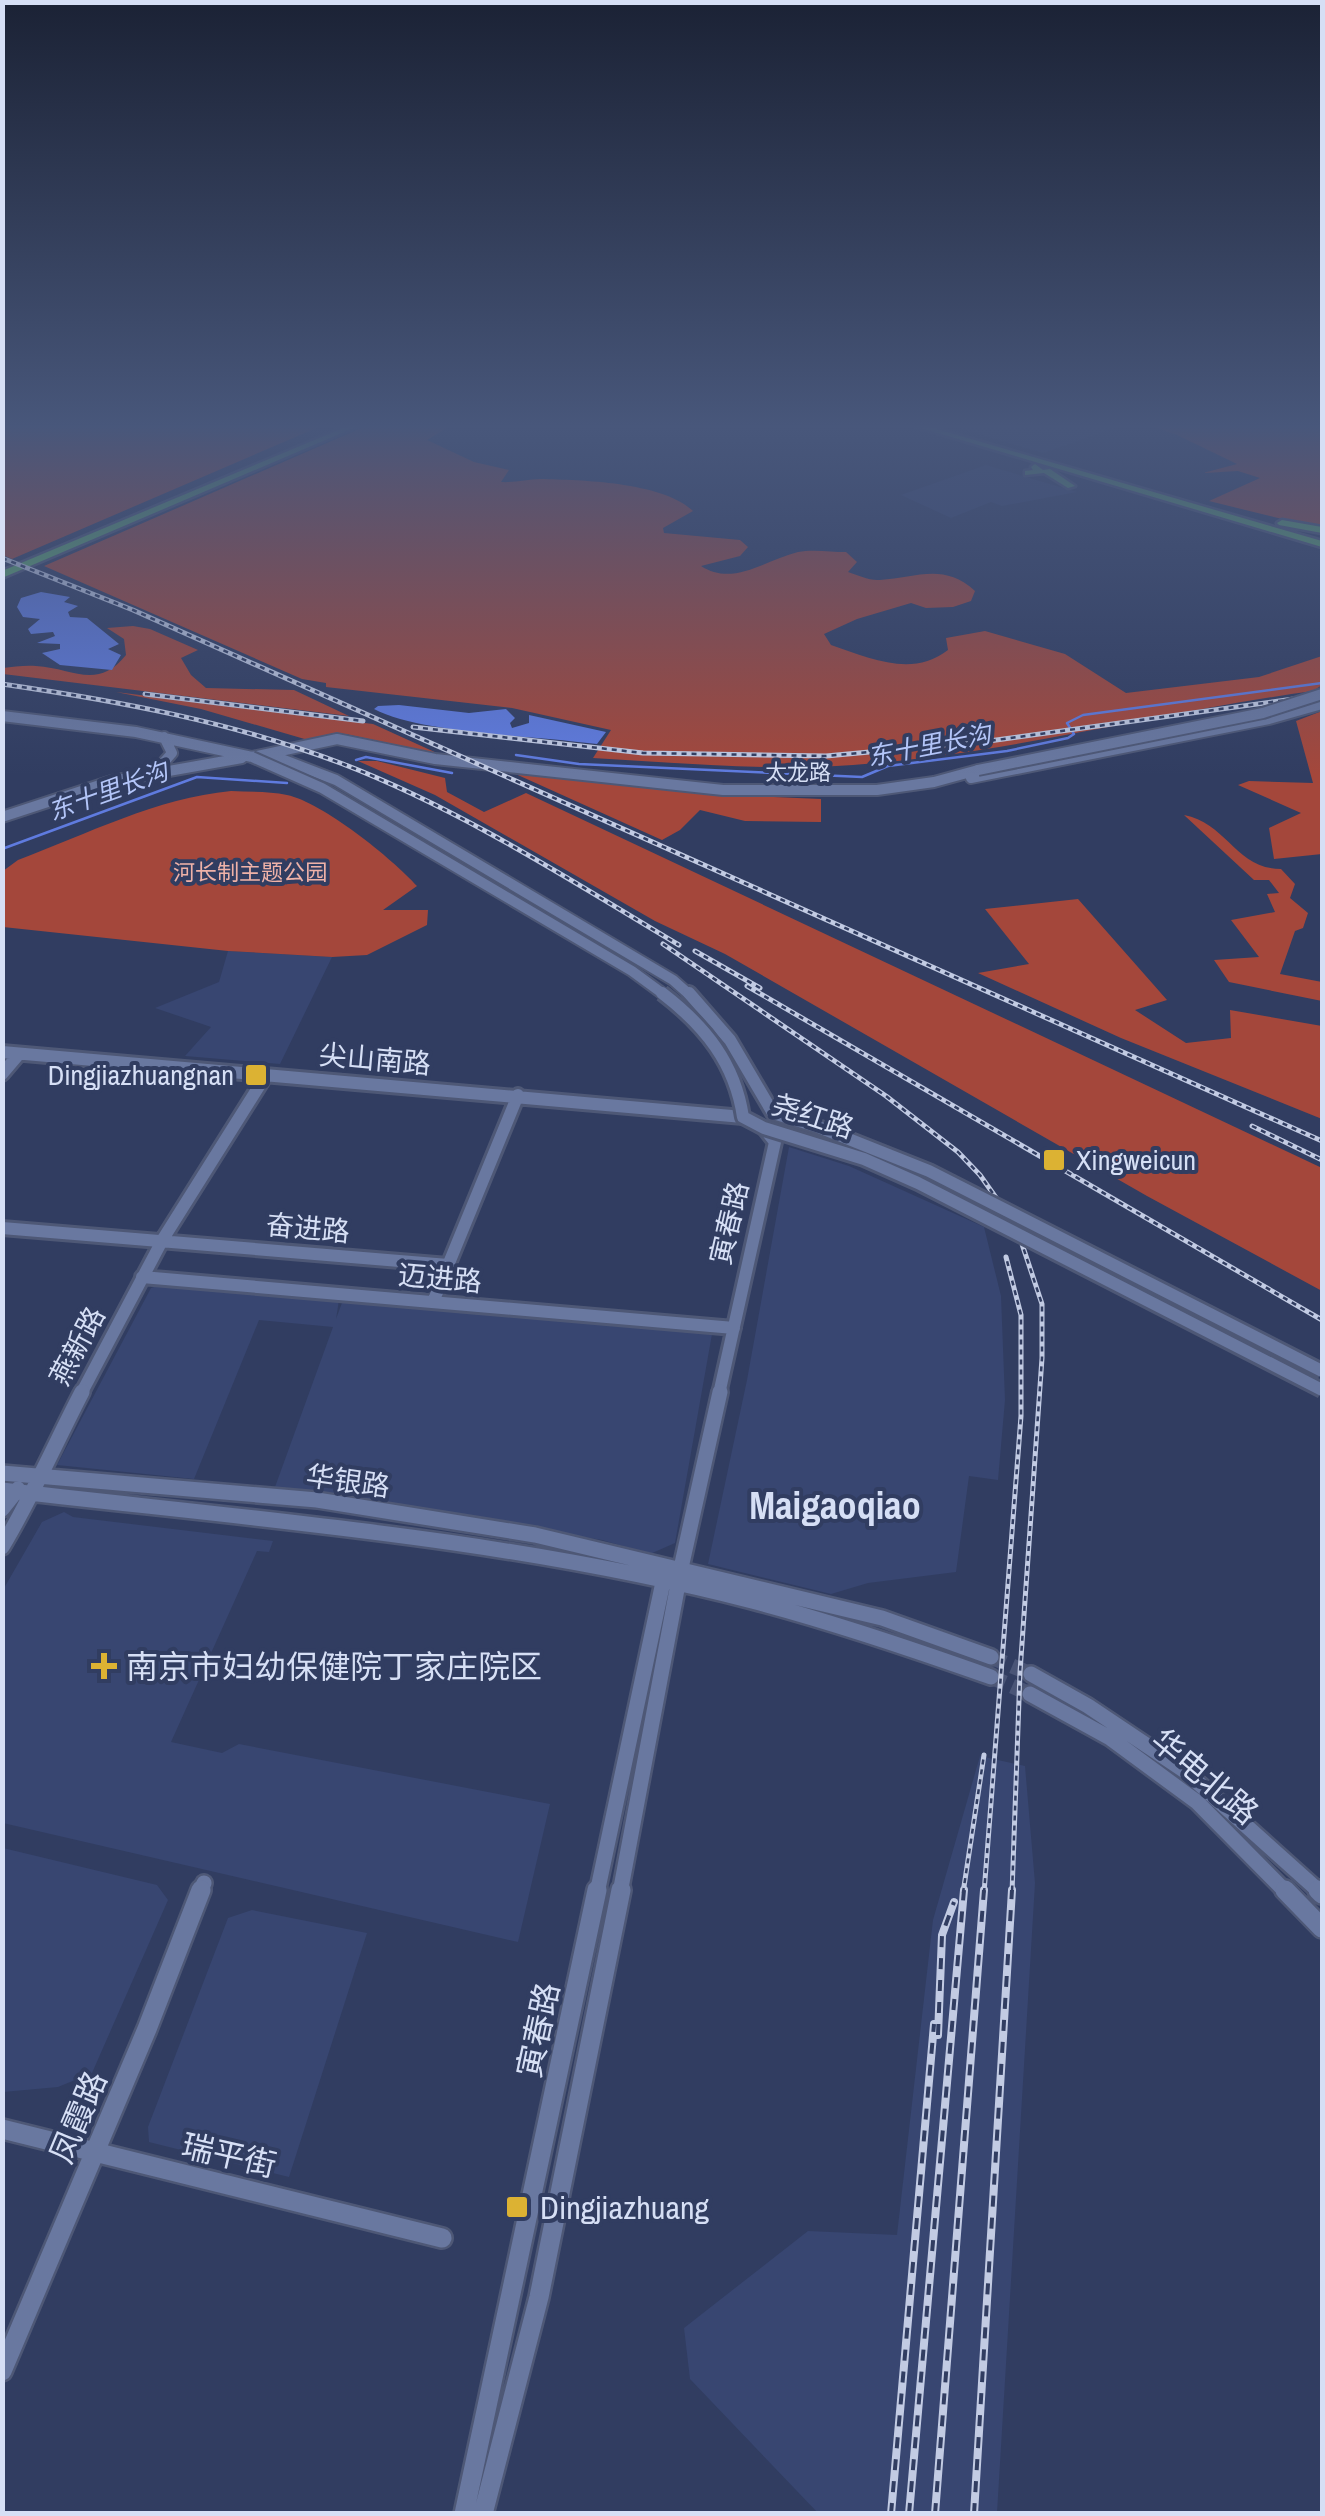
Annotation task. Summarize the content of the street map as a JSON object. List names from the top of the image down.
{
  "streets": {
    "main road": [
      "太龙路",
      "尖山南路",
      "尧红路",
      "寅春路",
      "奋进路",
      "迈进路",
      "燕新路",
      "华银路",
      "华电北路",
      "凤霞路",
      "瑞平街"
    ]
  },
  "crossings": [
    ["太龙路", "尧红路"],
    ["尖山南路", "尧红路"],
    ["尖山南路", "燕新路"],
    ["尧红路", "寅春路"],
    ["寅春路", "迈进路"],
    ["寅春路", "华银路"],
    ["奋进路", "燕新路"],
    ["迈进路", "燕新路"],
    ["燕新路", "华银路"],
    ["凤霞路", "瑞平街"]
  ],
  "districts": ["Maigaoqiao"],
  "water": ["东十里长沟"],
  "parks": ["河长制主题公园"],
  "places": {
    "transit": ["Dingjiazhuangnan", "Xingweicun", "Dingjiazhuang"],
    "health": ["南京市妇幼保健院丁家庄院区"]
  }
}
